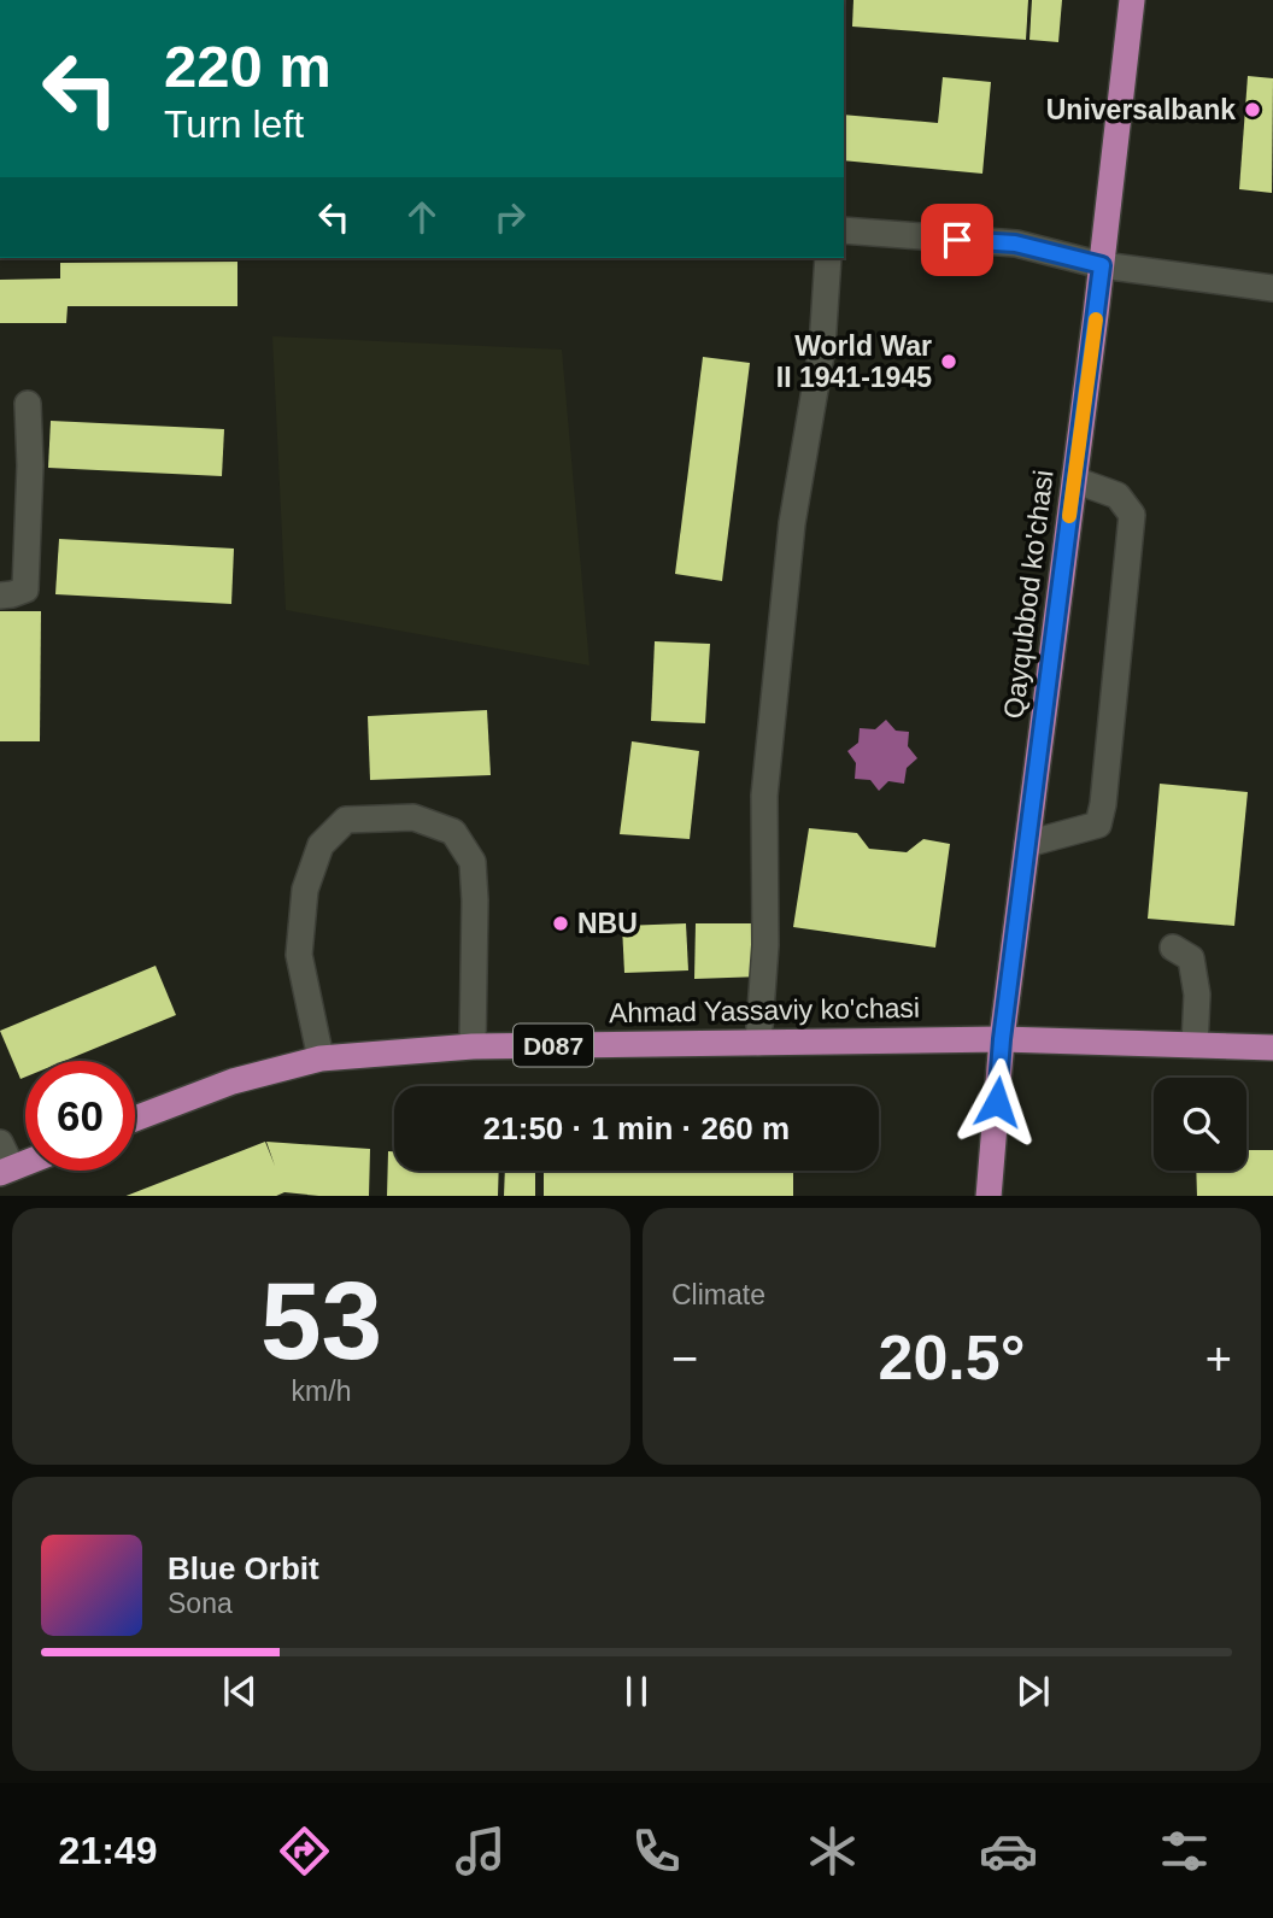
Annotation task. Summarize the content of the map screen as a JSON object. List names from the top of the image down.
{
  "streets": {
    "main road": ["Qayqubbod ko'chasi", "Ahmad Yassaviy ko'chasi", "D087"]
  },
  "crossings": [
    ["Qayqubbod ko'chasi", "Ahmad Yassaviy ko'chasi"]
  ],
  "places": ["Universalbank", "World War II 1941-1945", "NBU"],
  "page": {
    "turn": ["220 m", "Turn left"],
    "limit": "60",
    "trip": "21:50 · 1 min · 260 m",
    "tile": [
      ["53", "km/h"],
      "Climate"
    ],
    "heat": ["−", "20.5°", "+"],
    "song": ["Blue Orbit", "Sona"],
    "tabs": "21:49"
  }
}
